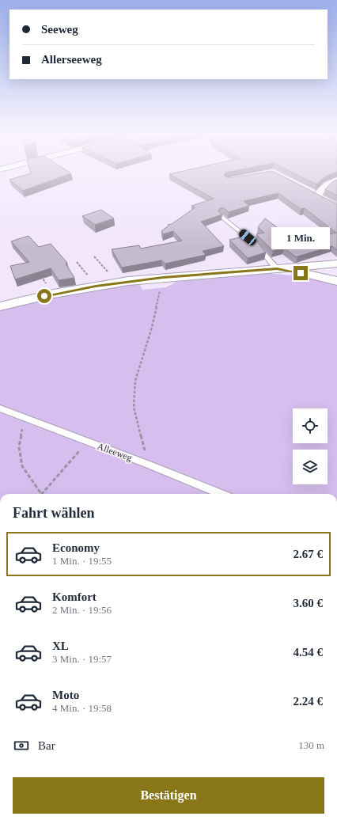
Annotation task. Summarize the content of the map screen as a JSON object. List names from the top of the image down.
{
  "streets": {
    "lane": ["Alleeweg"]
  },
  "page": {
    "banner": ["Seeweg", "Allerseeweg"],
    "bubble": "1 Min.",
    "heading": "Fahrt wählen",
    "list": [
      {
        "name": "Economy",
        "note": "1 Min. · 19:55",
        "value": "2.67 €"
      },
      {
        "name": "Komfort",
        "note": "2 Min. · 19:56",
        "value": "3.60 €"
      },
      {
        "name": "XL",
        "note": "3 Min. · 19:57",
        "value": "4.54 €"
      },
      {
        "name": "Moto",
        "note": "4 Min. · 19:58",
        "value": "2.24 €"
      }
    ],
    "pay": ["Bar", "130 m"],
    "buttons": "Bestätigen"
  }
}
